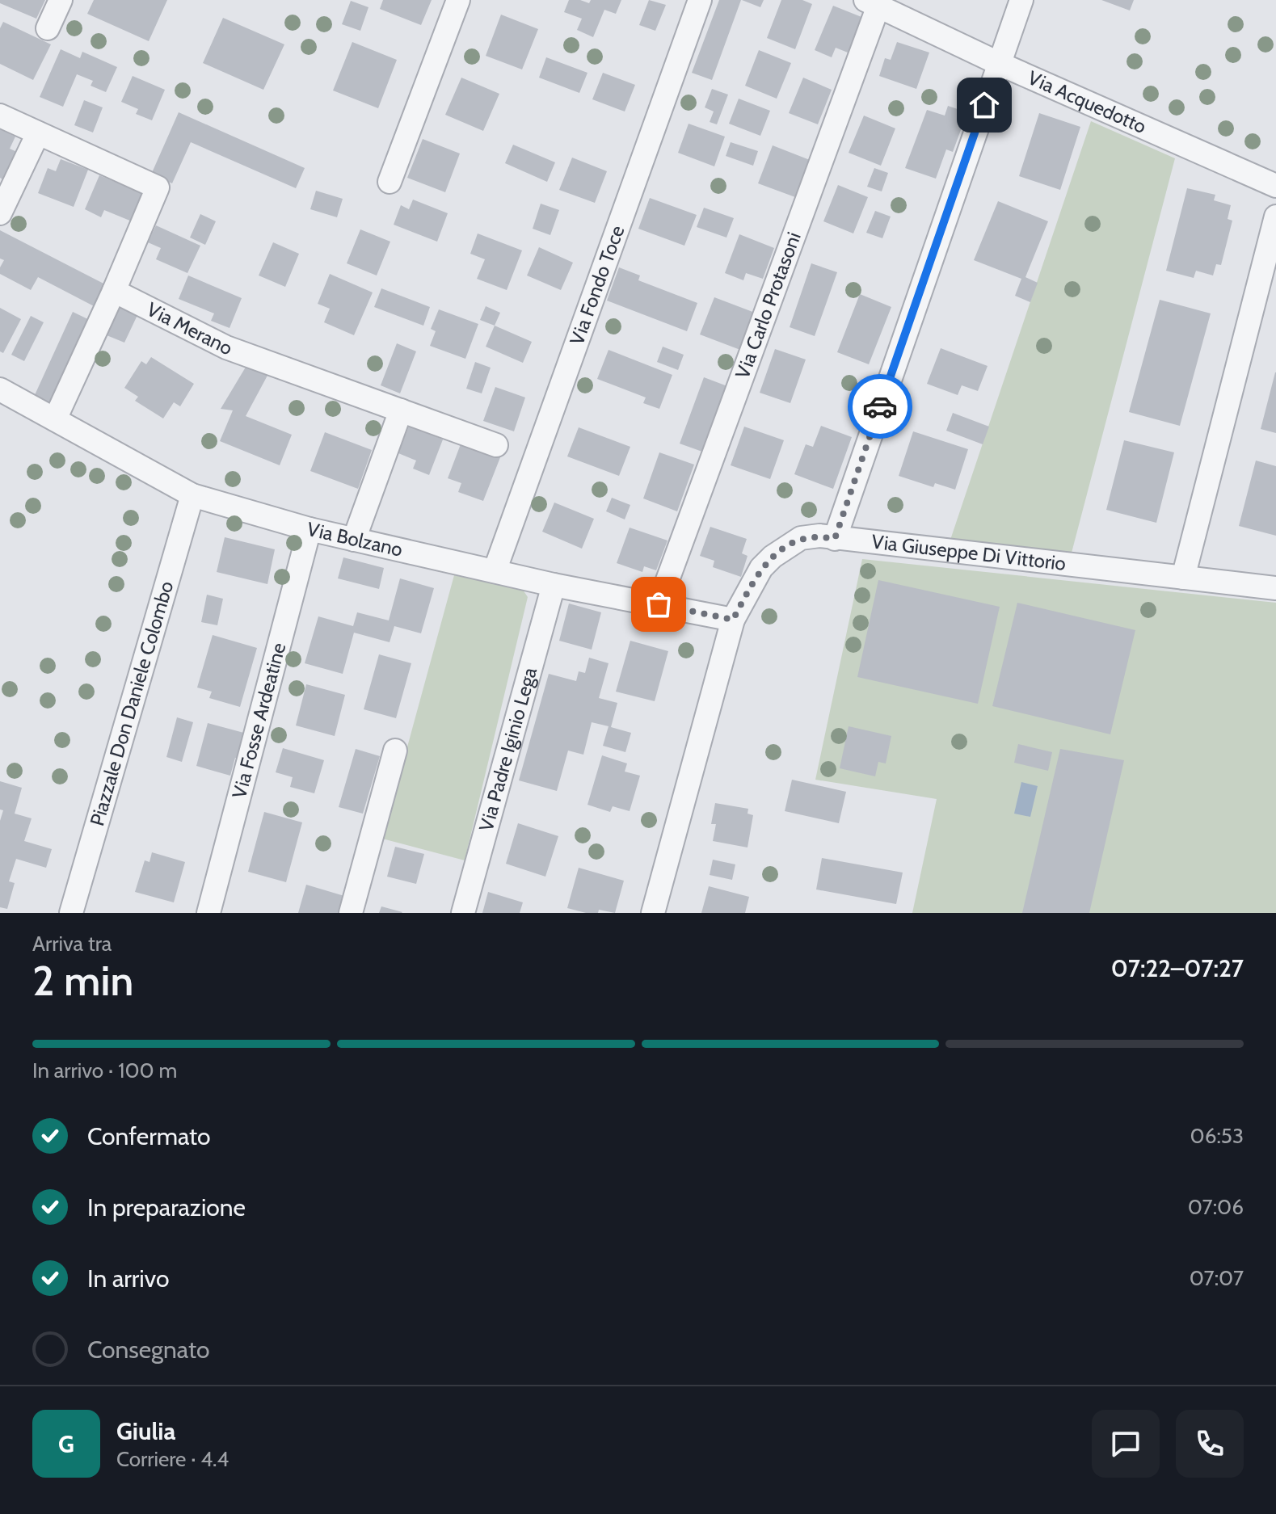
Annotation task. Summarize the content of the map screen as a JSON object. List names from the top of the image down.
{
  "streets": {
    "street": [
      "Via Acquedotto",
      "Via Fondo Toce",
      "Via Carlo Protasoni",
      "Via Merano",
      "Via Bolzano",
      "Via Giuseppe Di Vittorio",
      "Piazzale Don Daniele Colombo",
      "Via Fosse Ardeatine",
      "Via Padre Iginio Lega"
    ]
  },
  "crossings": [
    ["Via Acquedotto", "Via Carlo Protasoni"],
    ["Via Fondo Toce", "Via Bolzano"],
    ["Via Carlo Protasoni", "Via Bolzano"],
    ["Via Bolzano", "Via Giuseppe Di Vittorio"],
    ["Via Bolzano", "Piazzale Don Daniele Colombo"],
    ["Via Bolzano", "Via Fosse Ardeatine"],
    ["Via Bolzano", "Via Padre Iginio Lega"]
  ],
  "page": {
    "heading": ["2 min", "Arriva tra", "07:22–07:27"],
    "panel": ["Giulia", "Corriere · 4.4"],
    "bar": "In arrivo · 100 m",
    "list": [
      ["Confermato", "06:53"],
      ["In preparazione", "07:06"],
      ["In arrivo", "07:07"],
      "Consegnato"
    ],
    "round": "G"
  }
}
